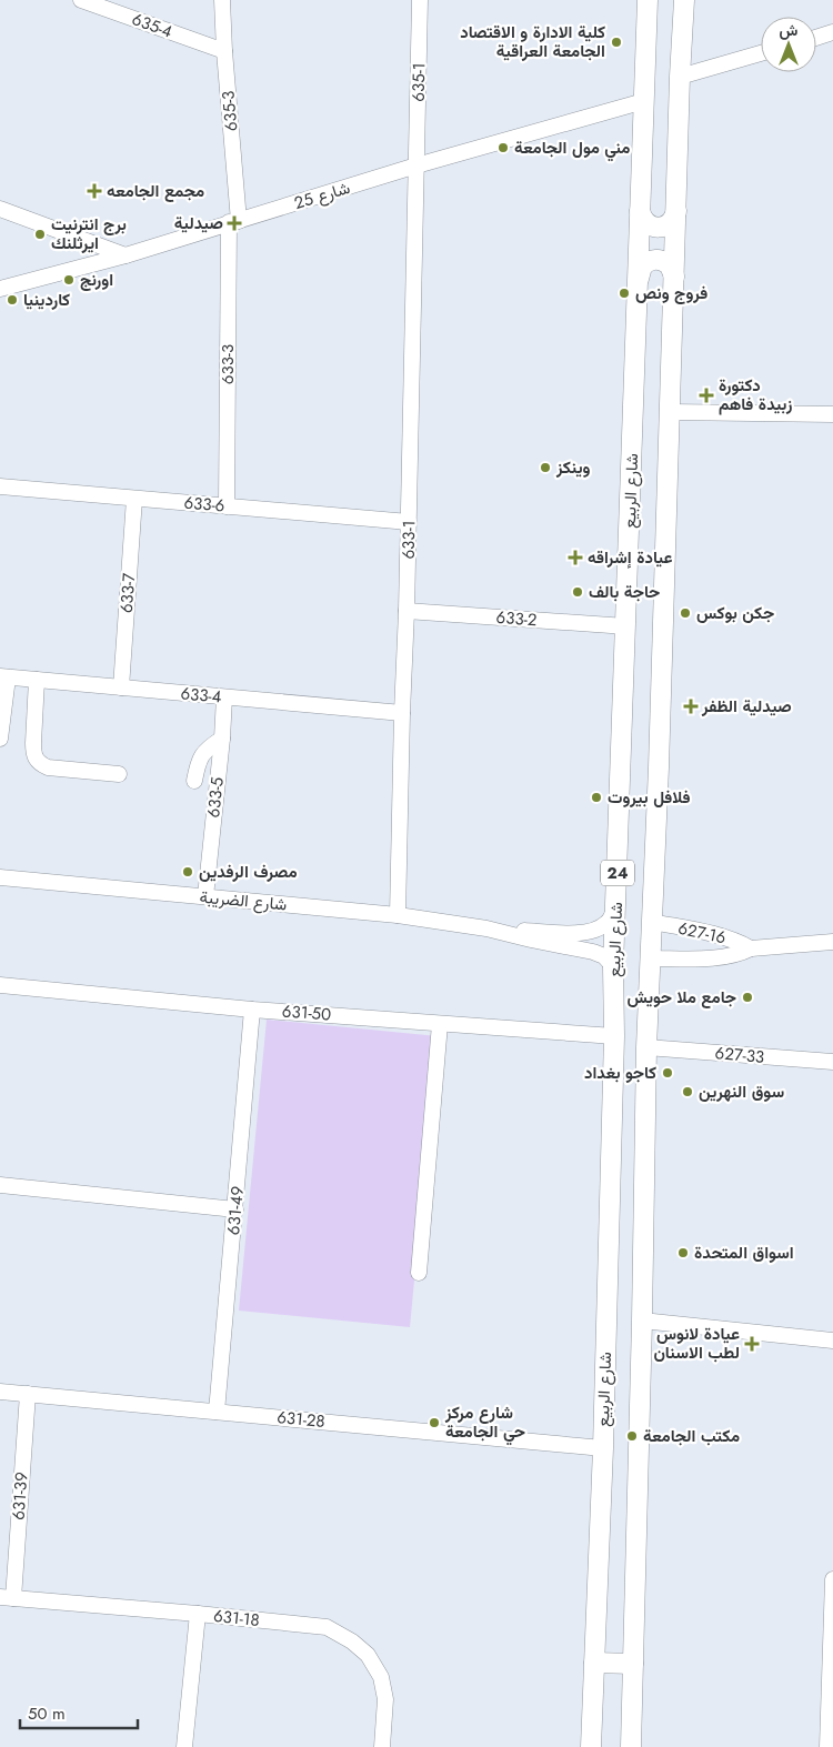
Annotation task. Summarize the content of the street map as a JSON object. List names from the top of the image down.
{
  "streets": {
    "main road": ["شارع الربيع", "24"],
    "street": [
      "635-4",
      "635-1",
      "635-3",
      "شارع 25",
      "633-3",
      "633-6",
      "633-1",
      "633-7",
      "633-2",
      "633-4",
      "633-5",
      "شارع الضريبة",
      "627-16",
      "631-50",
      "627-33",
      "631-49",
      "631-28",
      "631-39",
      "631-18"
    ]
  },
  "crossings": [
    ["635-4", "635-3"],
    ["635-1", "شارع 25"],
    ["635-1", "633-1"],
    ["635-3", "شارع 25"],
    ["635-3", "633-3"],
    ["شارع 25", "633-3"],
    ["شارع 25", "شارع الربيع"],
    ["شارع 25", "633-1"],
    ["633-3", "633-6"],
    ["شارع الربيع", "633-2"],
    ["شارع الربيع", "شارع الضريبة"],
    ["شارع الربيع", "631-50"],
    ["شارع الربيع", "631-28"],
    ["633-6", "633-1"],
    ["633-6", "633-7"],
    ["633-1", "633-2"],
    ["633-1", "633-4"],
    ["633-1", "شارع الضريبة"],
    ["633-7", "633-4"],
    ["633-4", "633-5"],
    ["633-5", "شارع الضريبة"],
    ["24", "627-16"],
    ["24", "627-33"],
    ["631-50", "631-49"],
    ["631-49", "631-28"],
    ["631-28", "631-39"],
    ["631-39", "631-18"]
  ],
  "places": {
    "other": [
      "كلية الادارة و الاقتصاد الجامعة العراقية",
      "مني مول الجامعة",
      "برج انترنيت ايرثلنك",
      "اورنج",
      "فروج ونص",
      "كاردينيا",
      "وينكز",
      "حاجة بالف",
      "جكن بوكس",
      "فلافل بيروت",
      "مصرف الرفدين",
      "جامع ملا حويش",
      "كاجو بغداد",
      "سوق النهرين",
      "اسواق المتحدة",
      "شارع مركز حي الجامعة",
      "مكتب الجامعة"
    ],
    "health": [
      "مجمع الجامعه",
      "صيدلية",
      "دكتورة زبيدة فاهم",
      "عيادة إشراقه",
      "صيدلية الظفر",
      "عيادة لانوس لطب الاسنان"
    ]
  },
  "scale_bar": "50 m",
  "north": "top"
}
